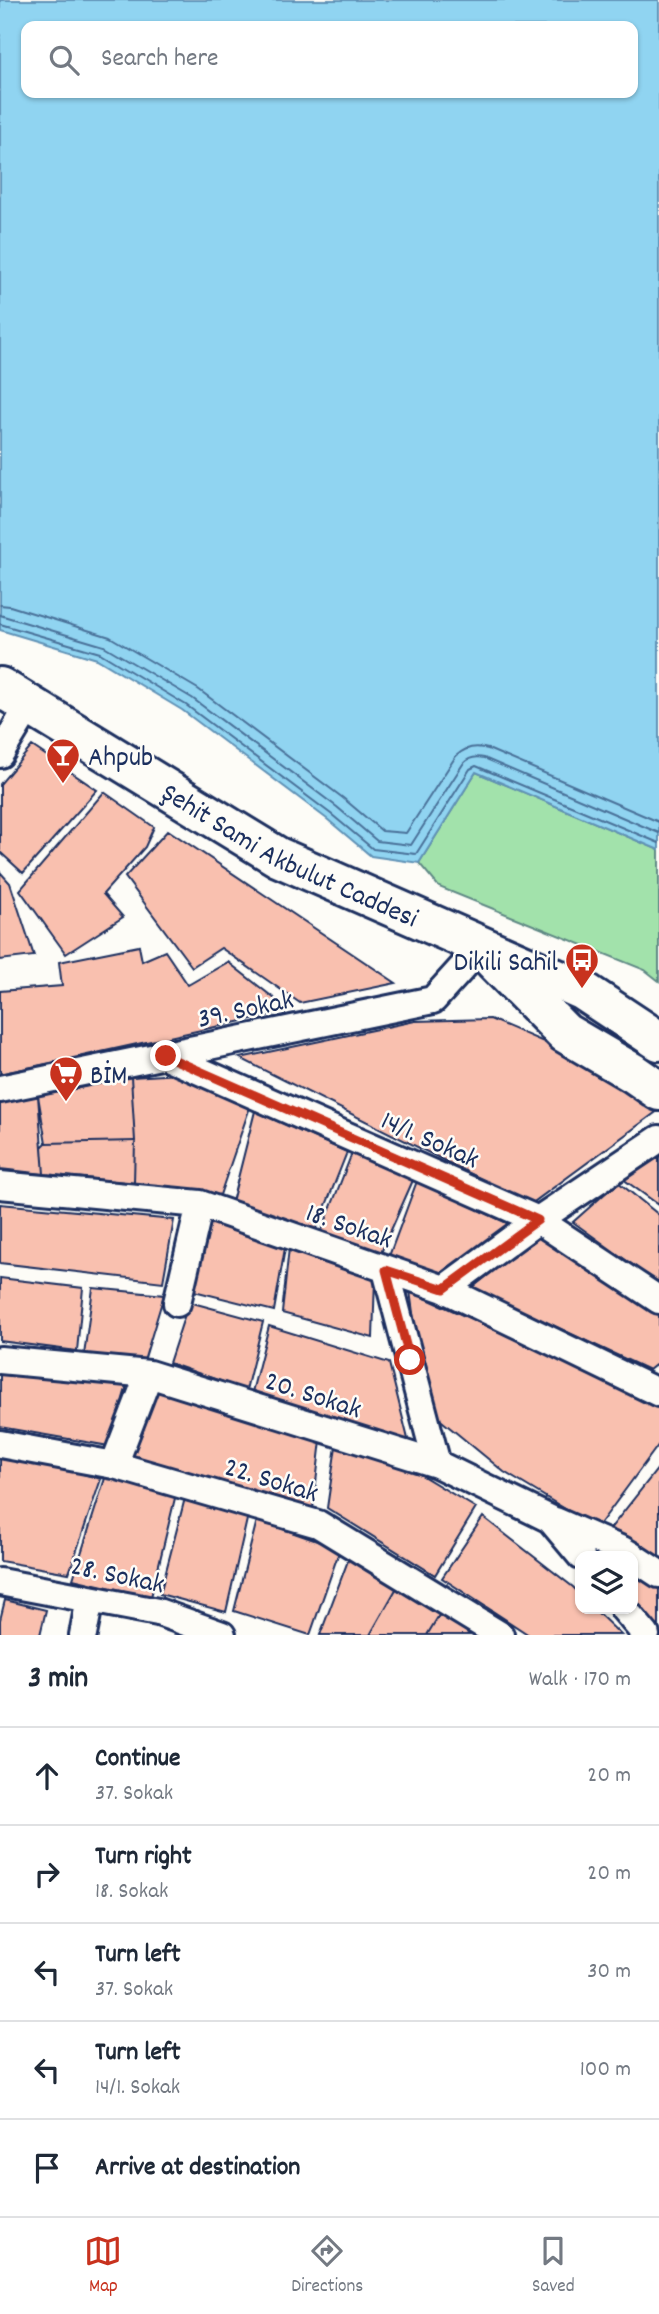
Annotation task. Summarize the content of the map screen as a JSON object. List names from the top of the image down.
{
  "streets": {
    "main road": ["Şehit Sami Akbulut Caddesi"],
    "street": [
      "39. Sokak",
      "14/1. Sokak",
      "18. Sokak",
      "20. Sokak",
      "22. Sokak",
      "28. Sokak"
    ]
  },
  "crossings": [
    ["Şehit Sami Akbulut Caddesi", "39. Sokak"],
    ["39. Sokak", "14/1. Sokak"]
  ],
  "places": {
    "bar": ["Ahpub"],
    "bus stop": ["Dikili Sahil"],
    "supermarket": ["BİM"]
  },
  "page": {
    "search": "Search here",
    "heading": ["3 min", "Walk · 170 m"],
    "list": [
      ["Continue", "37. Sokak", "20 m"],
      ["Turn right", "18. Sokak", "20 m"],
      ["Turn left", "37. Sokak", "30 m"],
      ["Turn left", "14/1. Sokak", "100 m"],
      "Arrive at destination"
    ],
    "nav": ["Map", "Directions", "Saved"]
  }
}
